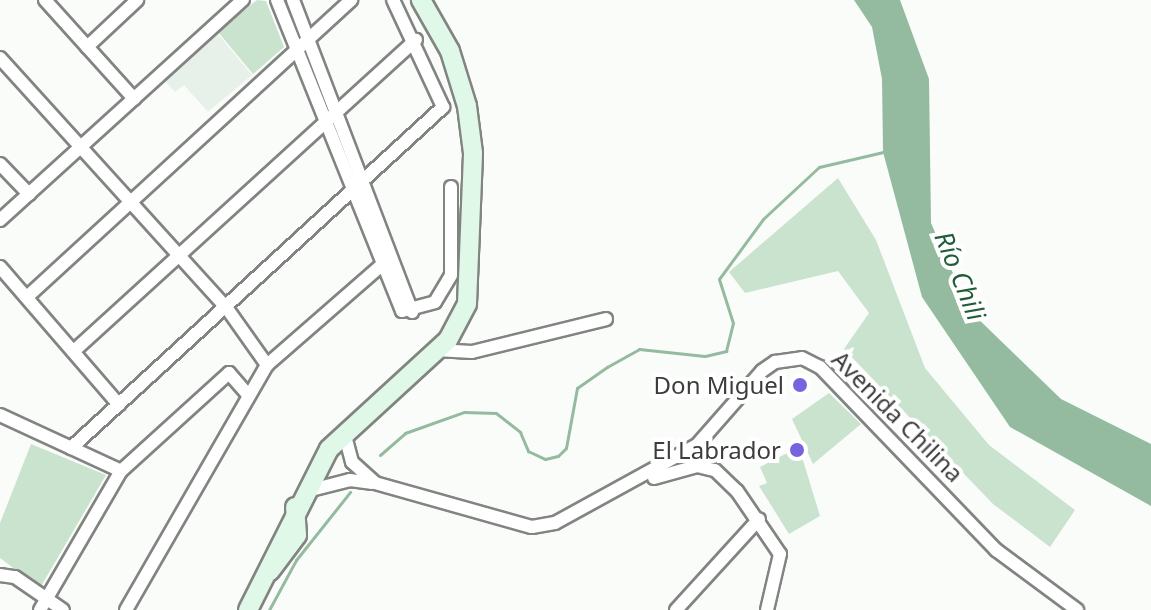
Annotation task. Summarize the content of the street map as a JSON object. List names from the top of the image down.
{
  "streets": {
    "street": ["Avenida Chilina"]
  },
  "water": ["Río Chili"],
  "places": ["Don Miguel", "El Labrador"]
}
